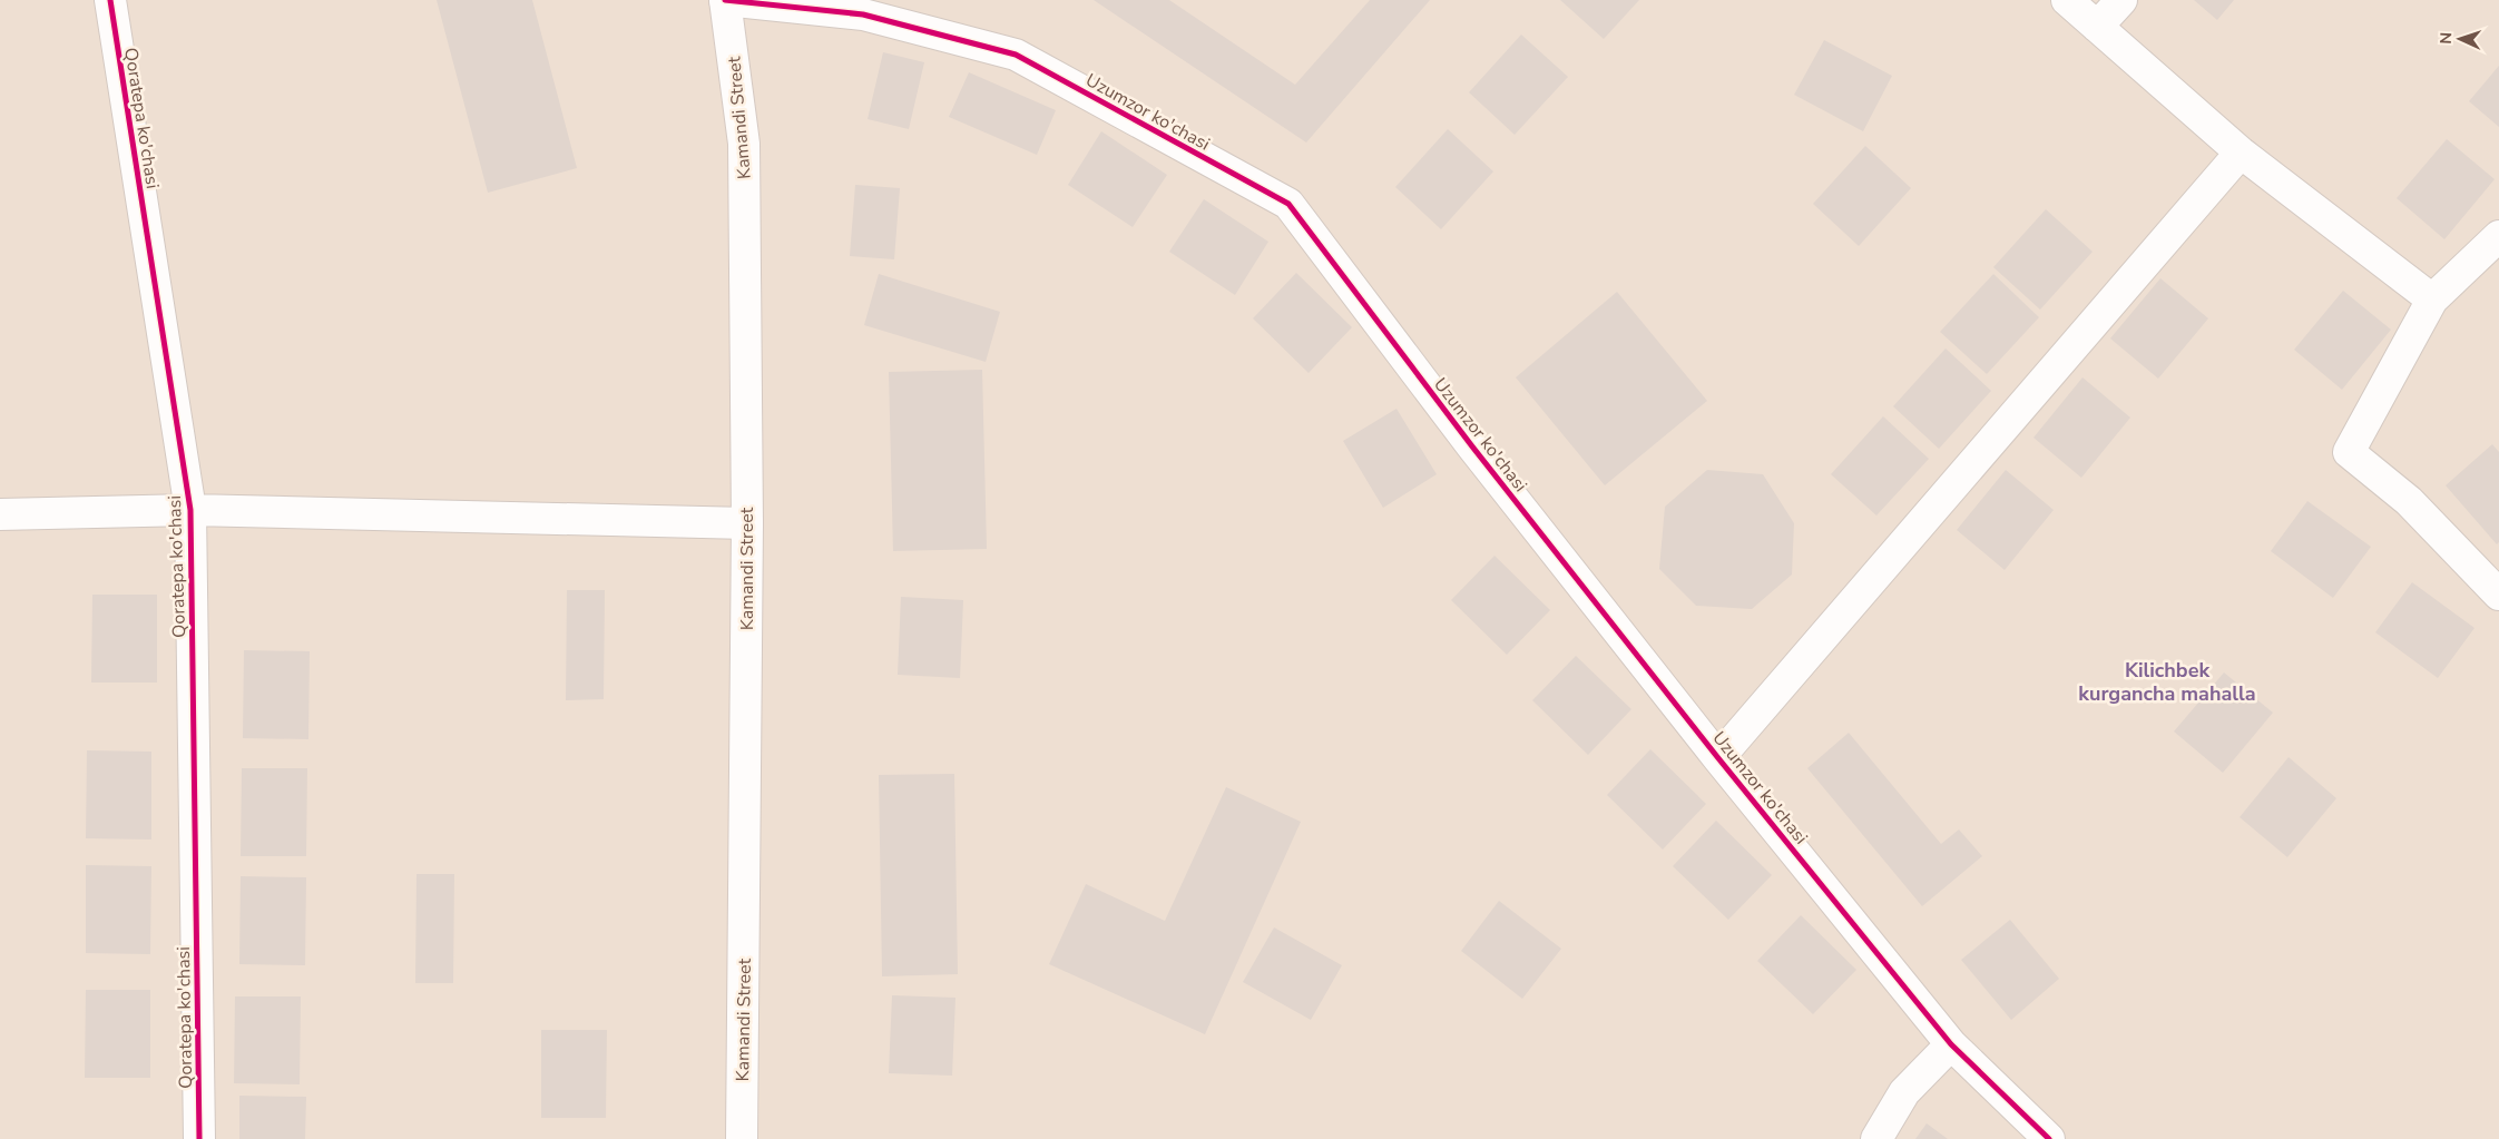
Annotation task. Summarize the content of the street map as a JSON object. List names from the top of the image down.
{
  "streets": {
    "street": ["Uzumzor ko'chasi", "Qoratepa ko'chasi", "Kamandi Street"]
  },
  "crossings": [
    ["Uzumzor ko'chasi", "Kamandi Street"]
  ],
  "districts": ["Kilichbek kurgancha mahalla"],
  "north": "left"
}
